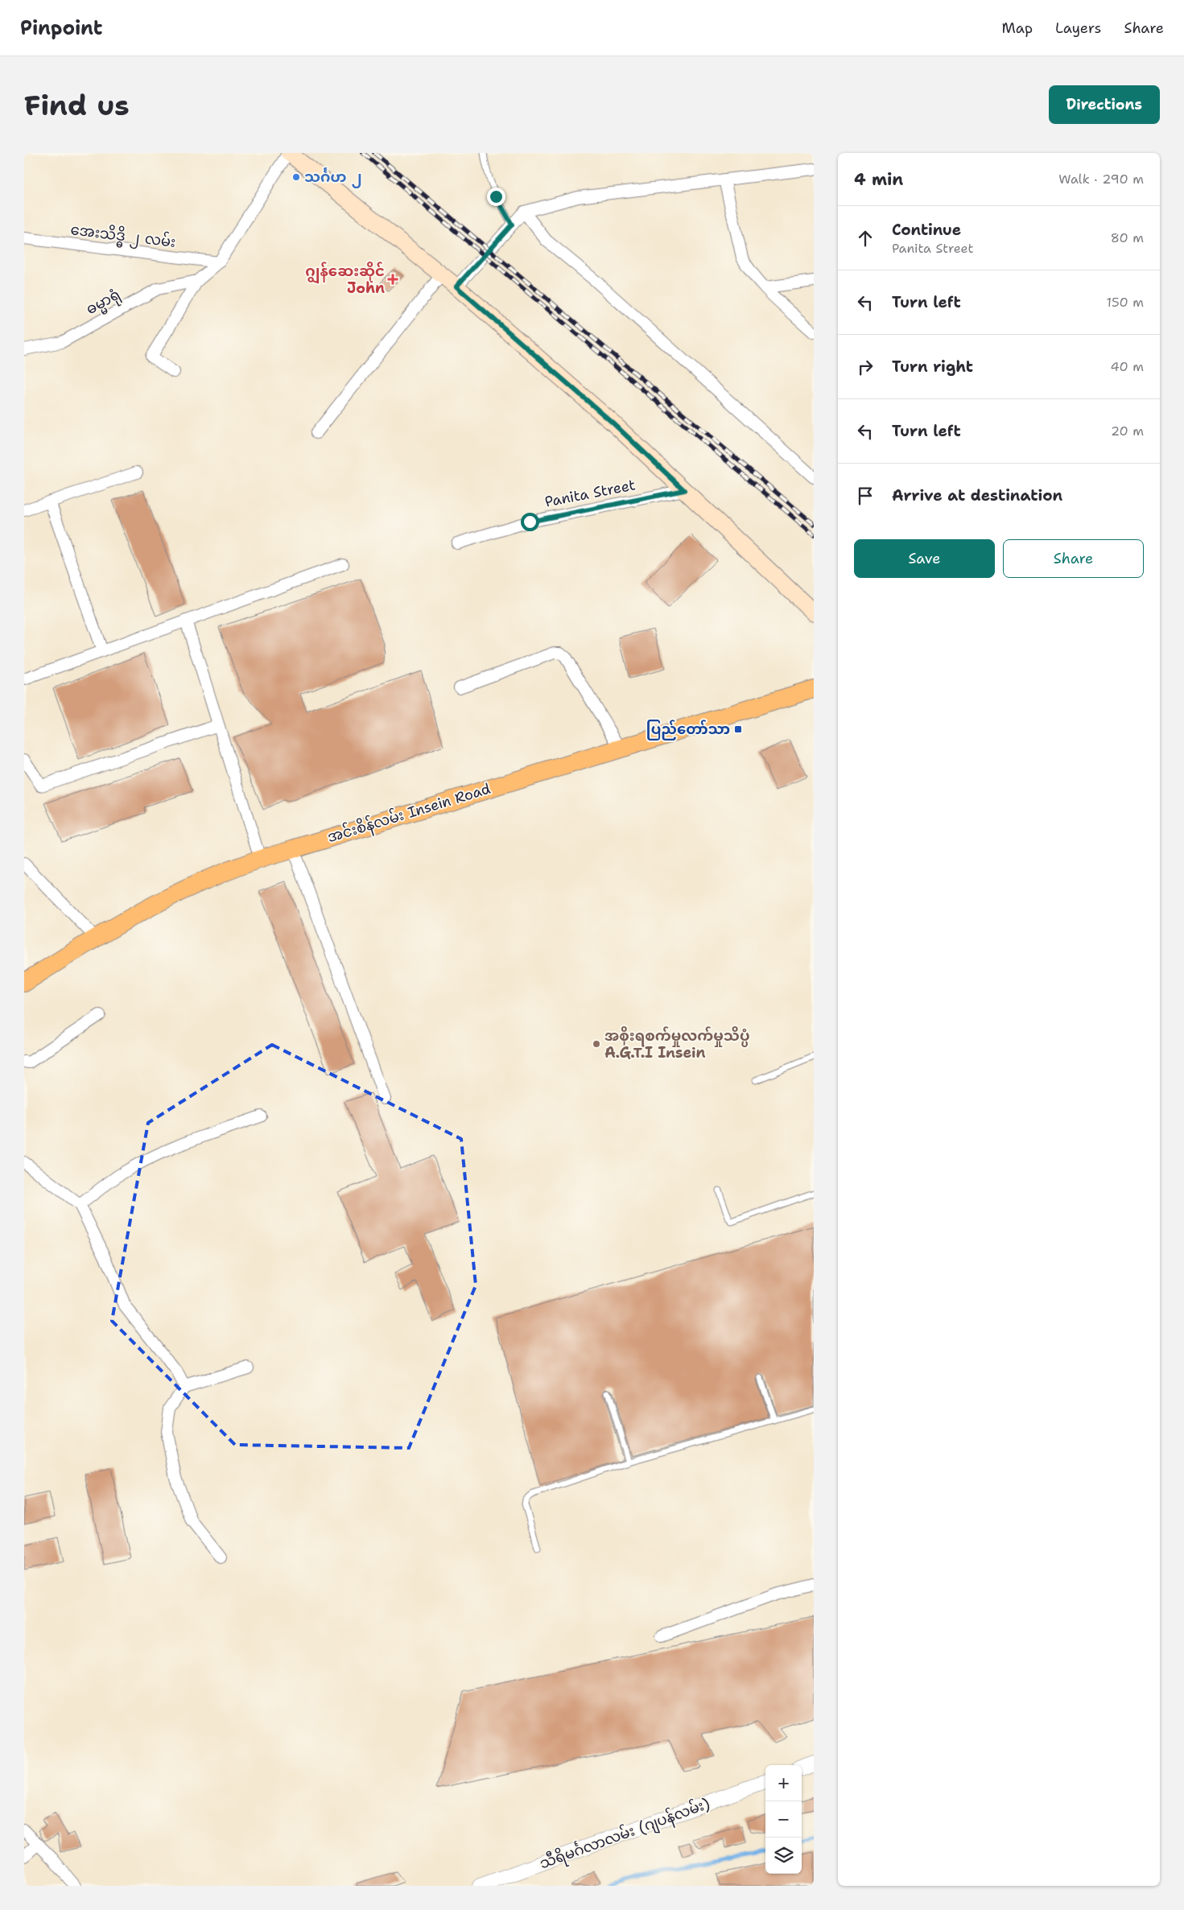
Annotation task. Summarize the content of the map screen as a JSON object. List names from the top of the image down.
{
  "streets": {
    "main road": ["အင်းစိန်လမ်း Insein Road"],
    "street": [
      "အေးသိဒ္ဓိ ၂ လမ်း",
      "ဓမ္မာရုံ",
      "Panita Street",
      "သီရိမင်္ဂလာလမ်း (ဂျပန်လမ်း)"
    ]
  },
  "places": {
    "other": ["သင်္ဂဟ ၂", "အစိုးရစက်မှုလက်မှုသိပ္ပံ A.G.T.I Insein"],
    "health": ["ဂျွန်ဆေးဆိုင် John"],
    "transit": ["ပြည်တော်သာ"]
  },
  "page": {
    "header": "Pinpoint",
    "nav": ["Map", "Layers", "Share"],
    "buttons": [
      "Directions",
      ["Save", "Share"]
    ],
    "title": "Find us",
    "heading": ["4 min", "Walk · 290 m"],
    "list": [
      ["Continue", "Panita Street", "80 m"],
      ["Turn left", "150 m"],
      ["Turn right", "40 m"],
      ["Turn left", "20 m"],
      "Arrive at destination"
    ],
    "map_buttons": ["+", "−"]
  }
}
